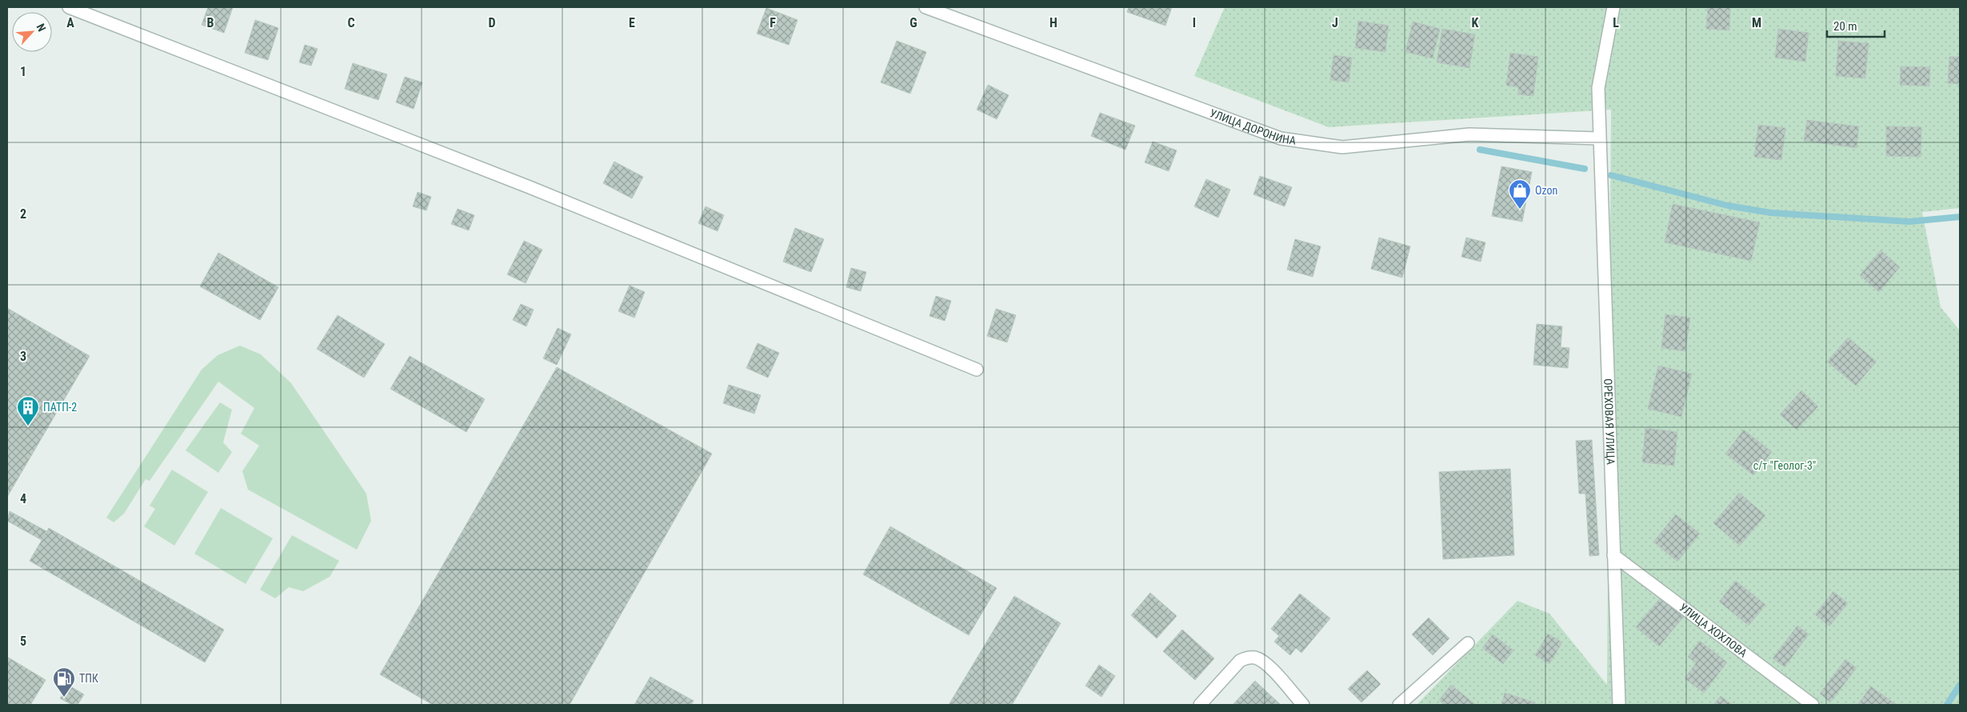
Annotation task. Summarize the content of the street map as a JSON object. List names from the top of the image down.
{
  "streets": {
    "street": ["УЛИЦА ДОРОНИНА", "ОРЕХОВАЯ УЛИЦА", "УЛИЦА ХОХЛОВА"]
  },
  "crossings": [
    ["УЛИЦА ДОРОНИНА", "ОРЕХОВАЯ УЛИЦА"],
    ["ОРЕХОВАЯ УЛИЦА", "УЛИЦА ХОХЛОВА"]
  ],
  "parks": ["с/т \"Геолог-3\""],
  "places": {
    "shop": ["Ozon"],
    "building": ["ПАТП-2"],
    "fuel station": ["ТПК"]
  },
  "scale_bar": "20 m",
  "north": "top right",
  "grid": {
    "columns": [
      "A",
      "B",
      "C",
      "D",
      "E",
      "F",
      "G",
      "H",
      "I",
      "J",
      "K",
      "L",
      "M"
    ],
    "rows": [
      "1",
      "2",
      "3",
      "4",
      "5"
    ]
  }
}
